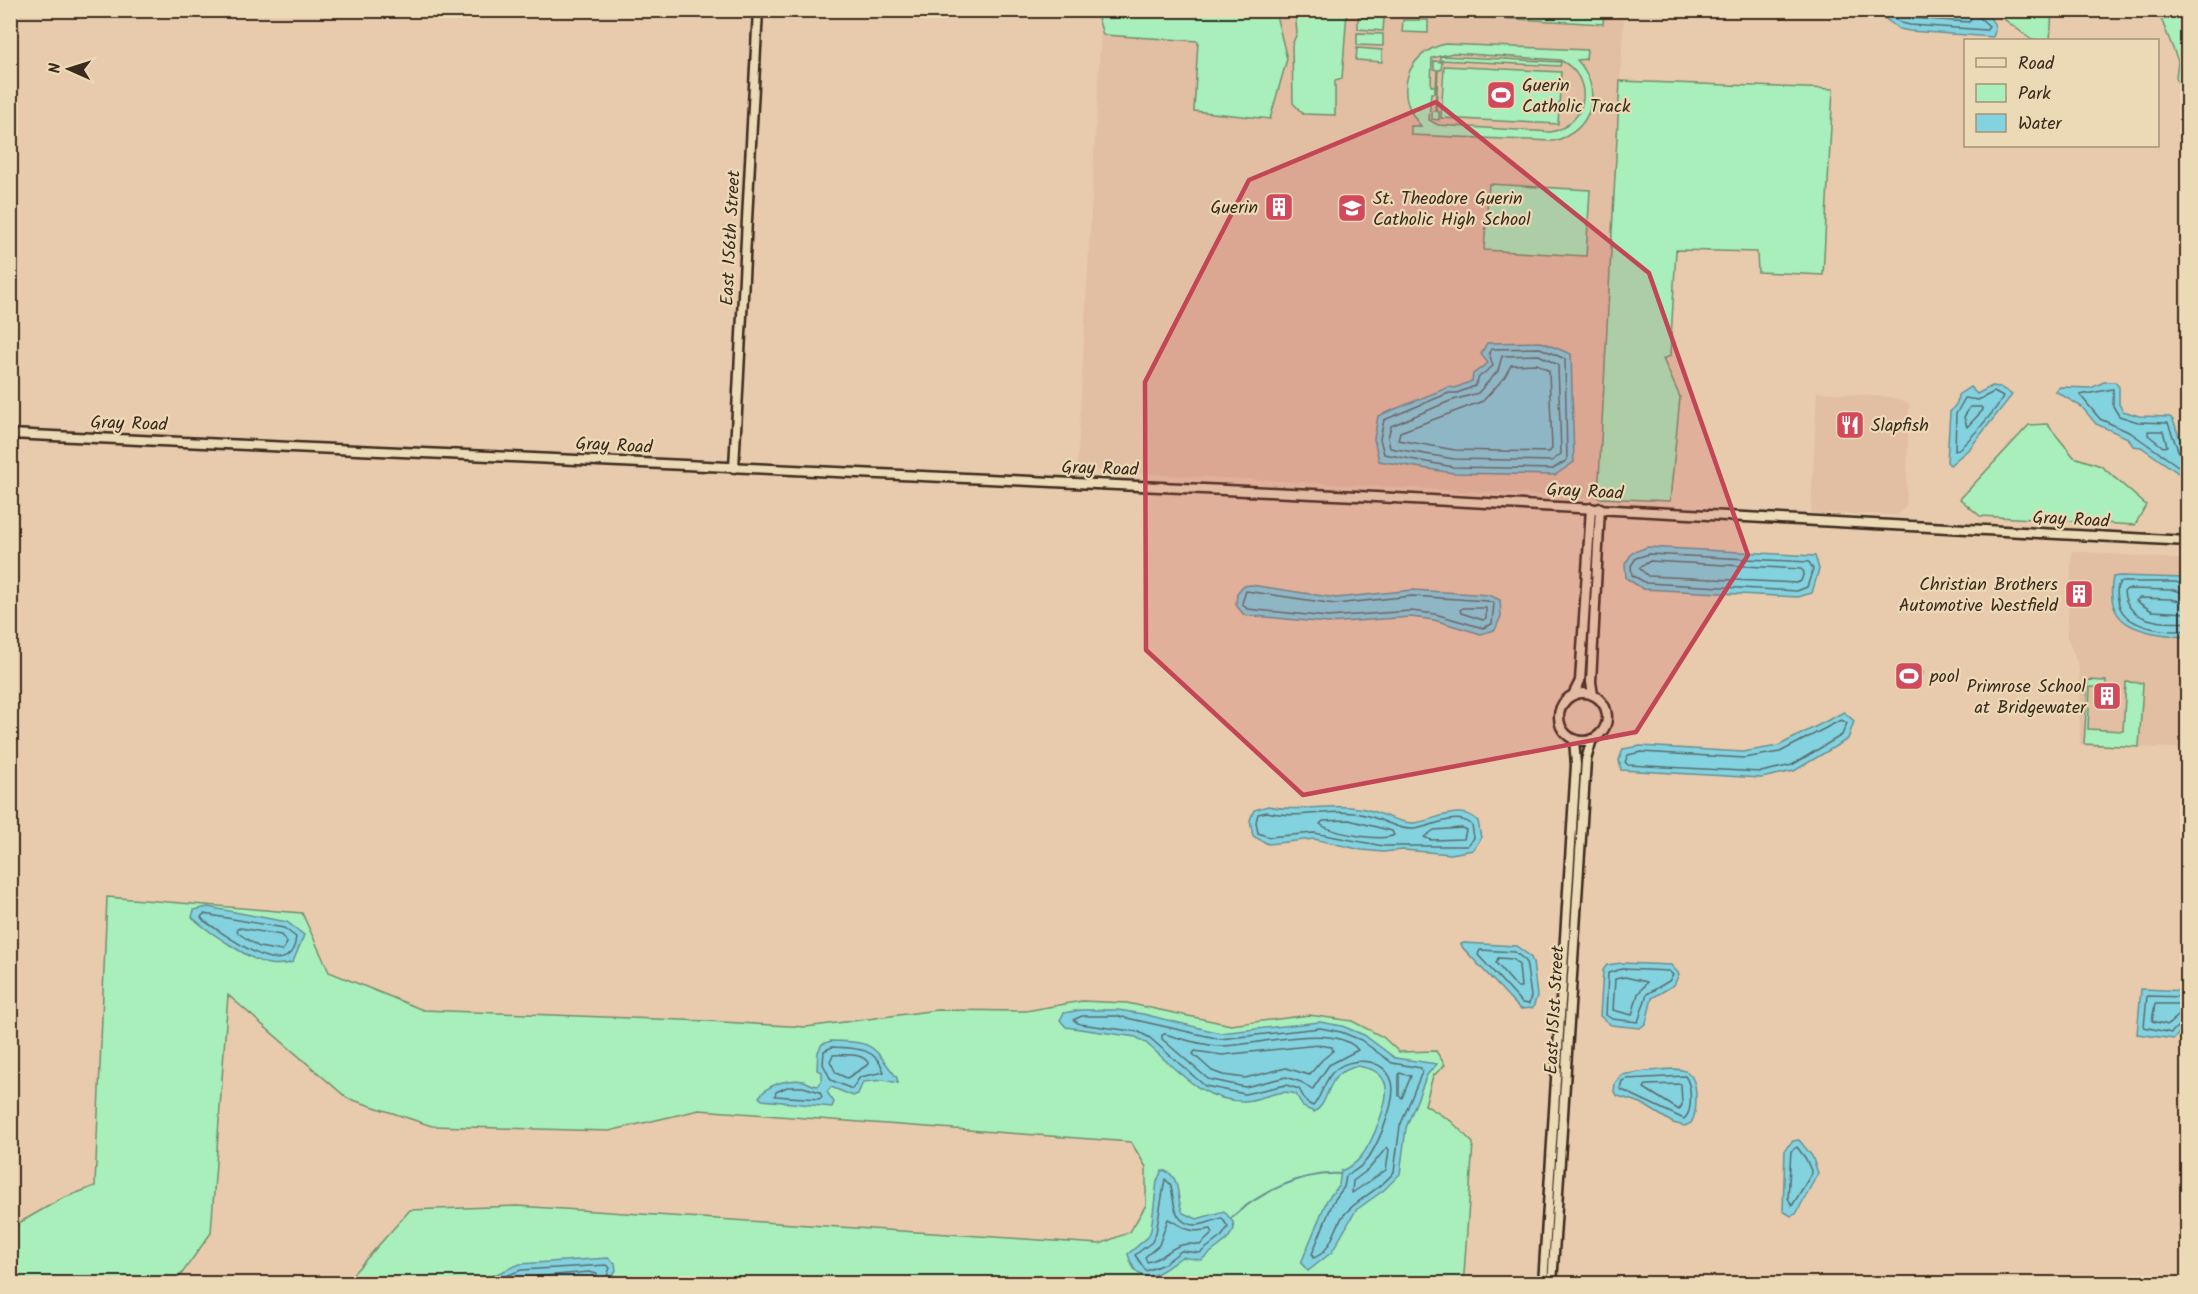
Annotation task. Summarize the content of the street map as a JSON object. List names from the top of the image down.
{
  "streets": {
    "street": ["East 156th Street", "Gray Road", "East 151st Street"]
  },
  "crossings": [
    ["East 156th Street", "Gray Road"]
  ],
  "places": {
    "sports": ["Guerin Catholic Track", "pool"],
    "building": ["Guerin", "Christian Brothers Automotive Westfield", "Primrose School at Bridgewater"],
    "school or university": ["St. Theodore Guerin Catholic High School"],
    "restaurant": ["Slapfish"]
  },
  "legend": ["Road", "Park", "Water"],
  "north": "left"
}
